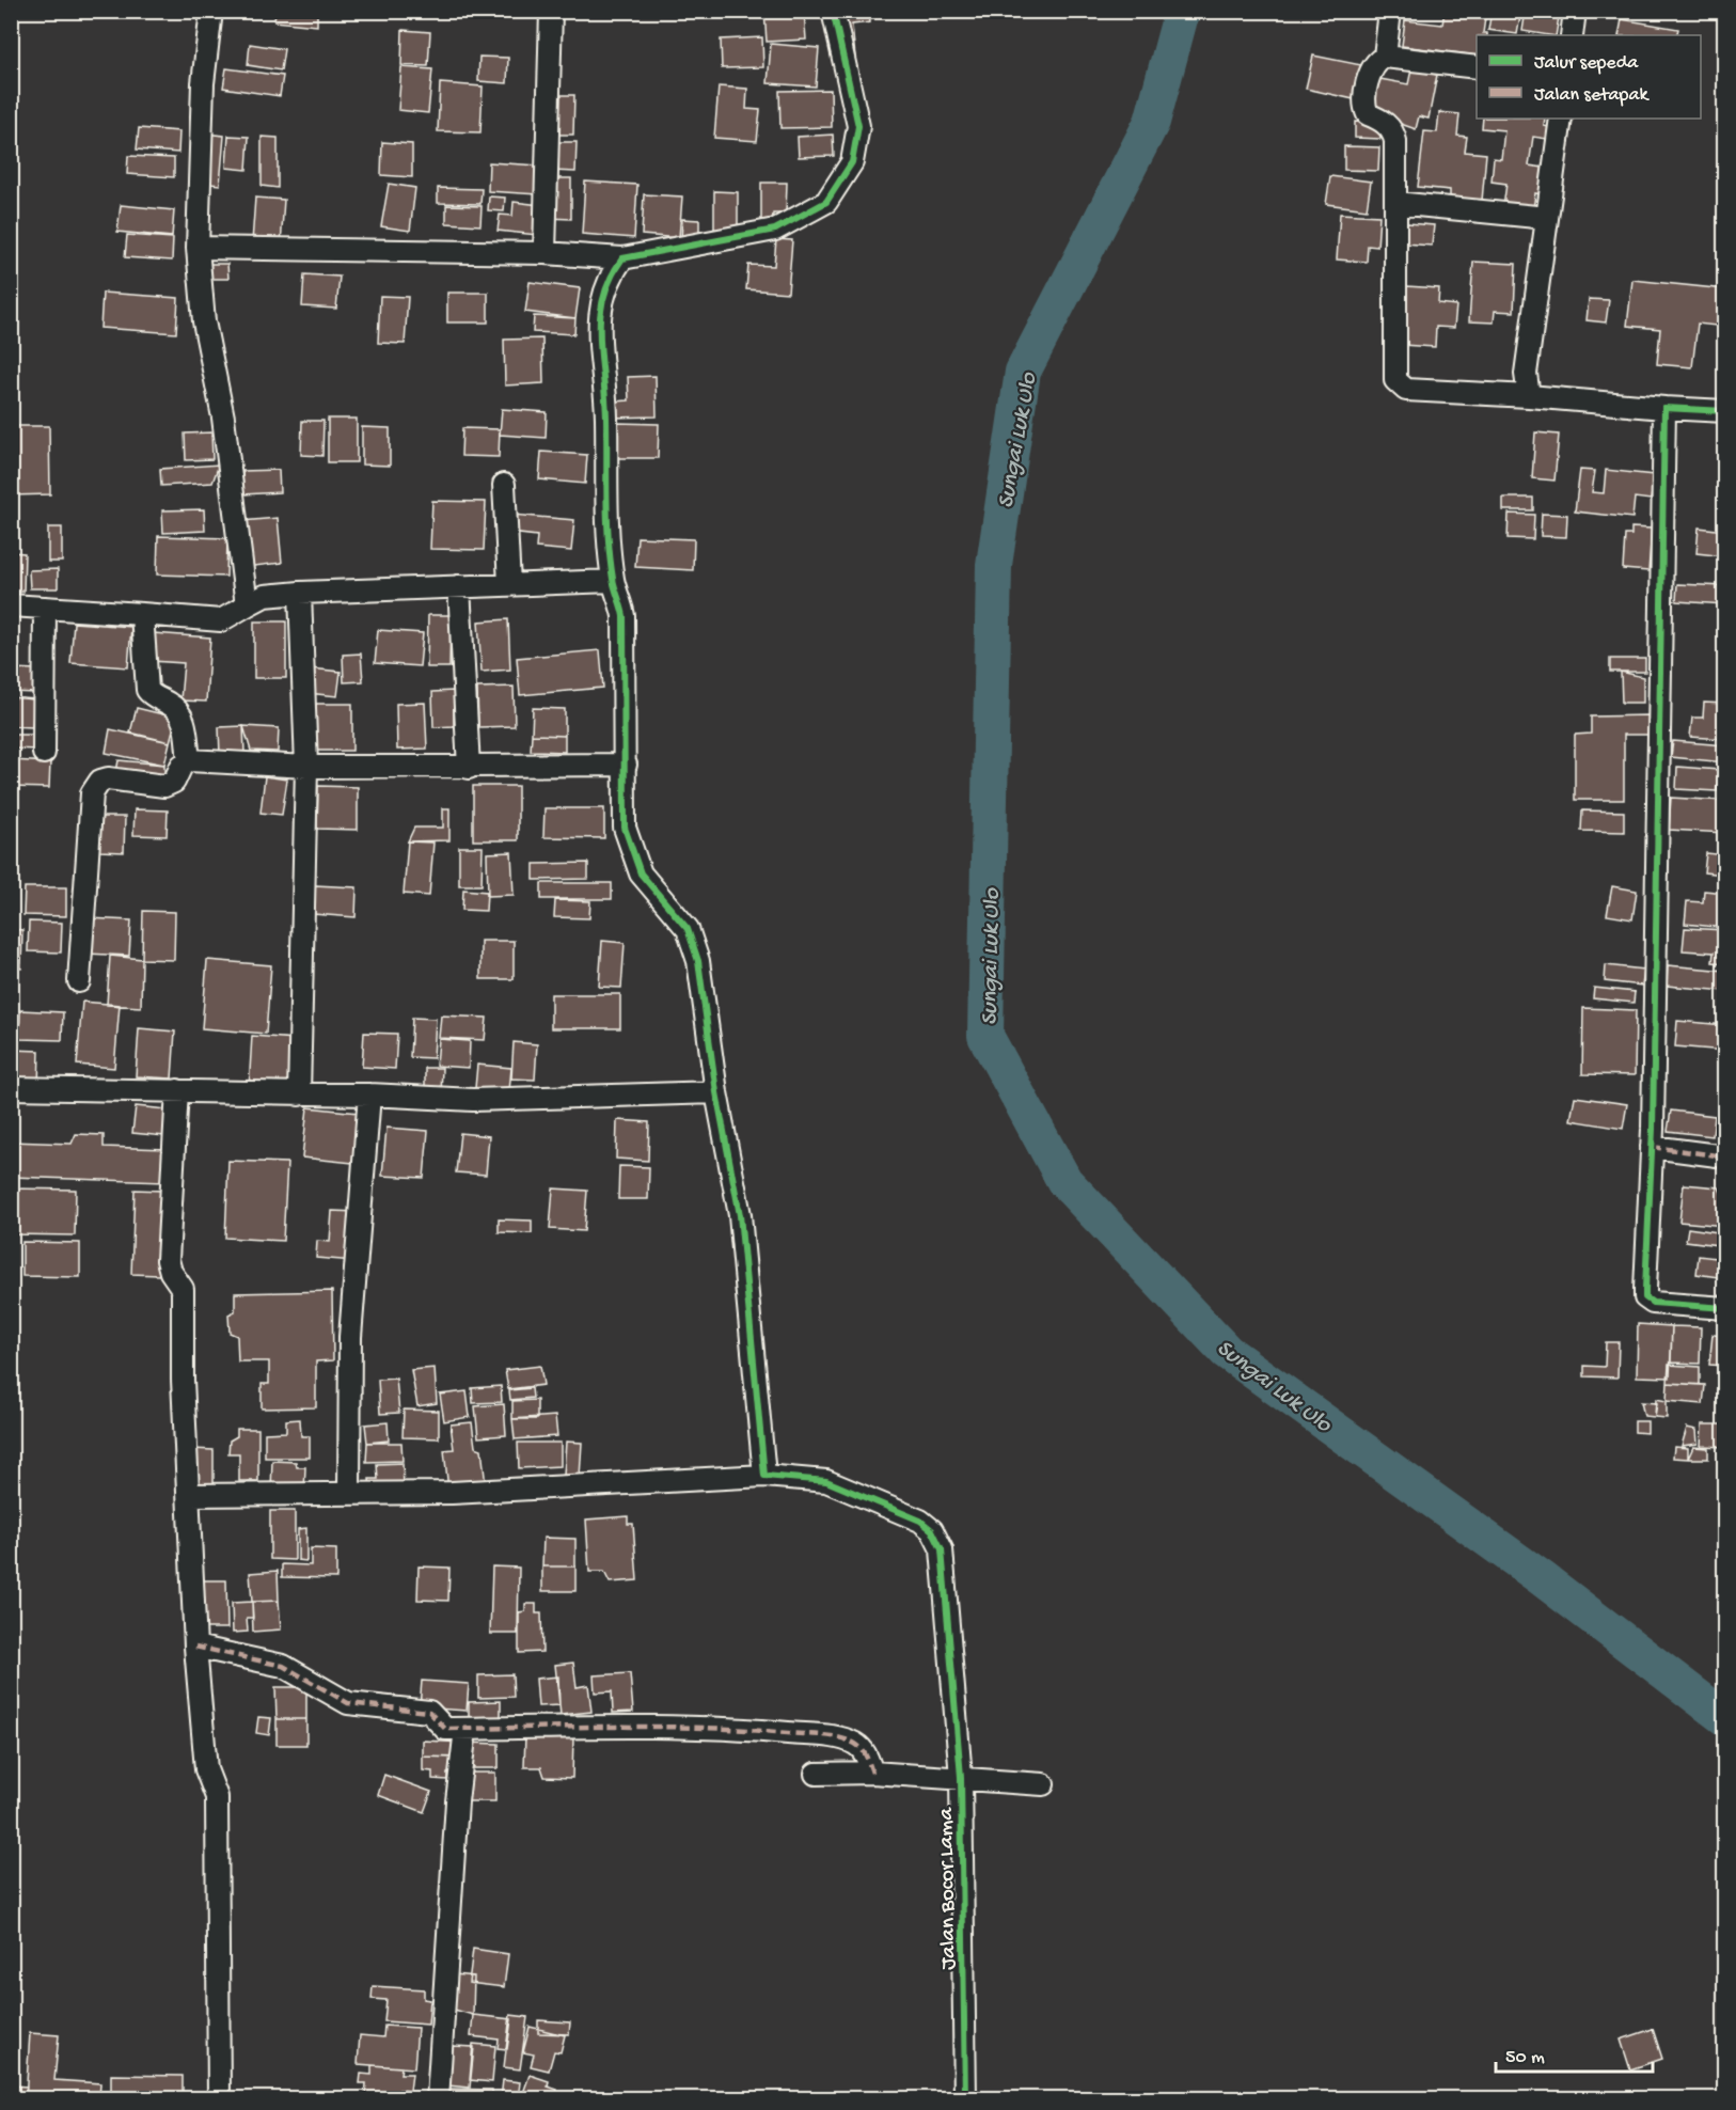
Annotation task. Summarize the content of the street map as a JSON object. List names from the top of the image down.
{
  "streets": {
    "street": ["Jalan Bocor Lama"]
  },
  "water": ["Sungai Luk Ulo"],
  "legend": ["Jalur sepeda", "Jalan setapak"],
  "scale_bar": "50 m"
}
